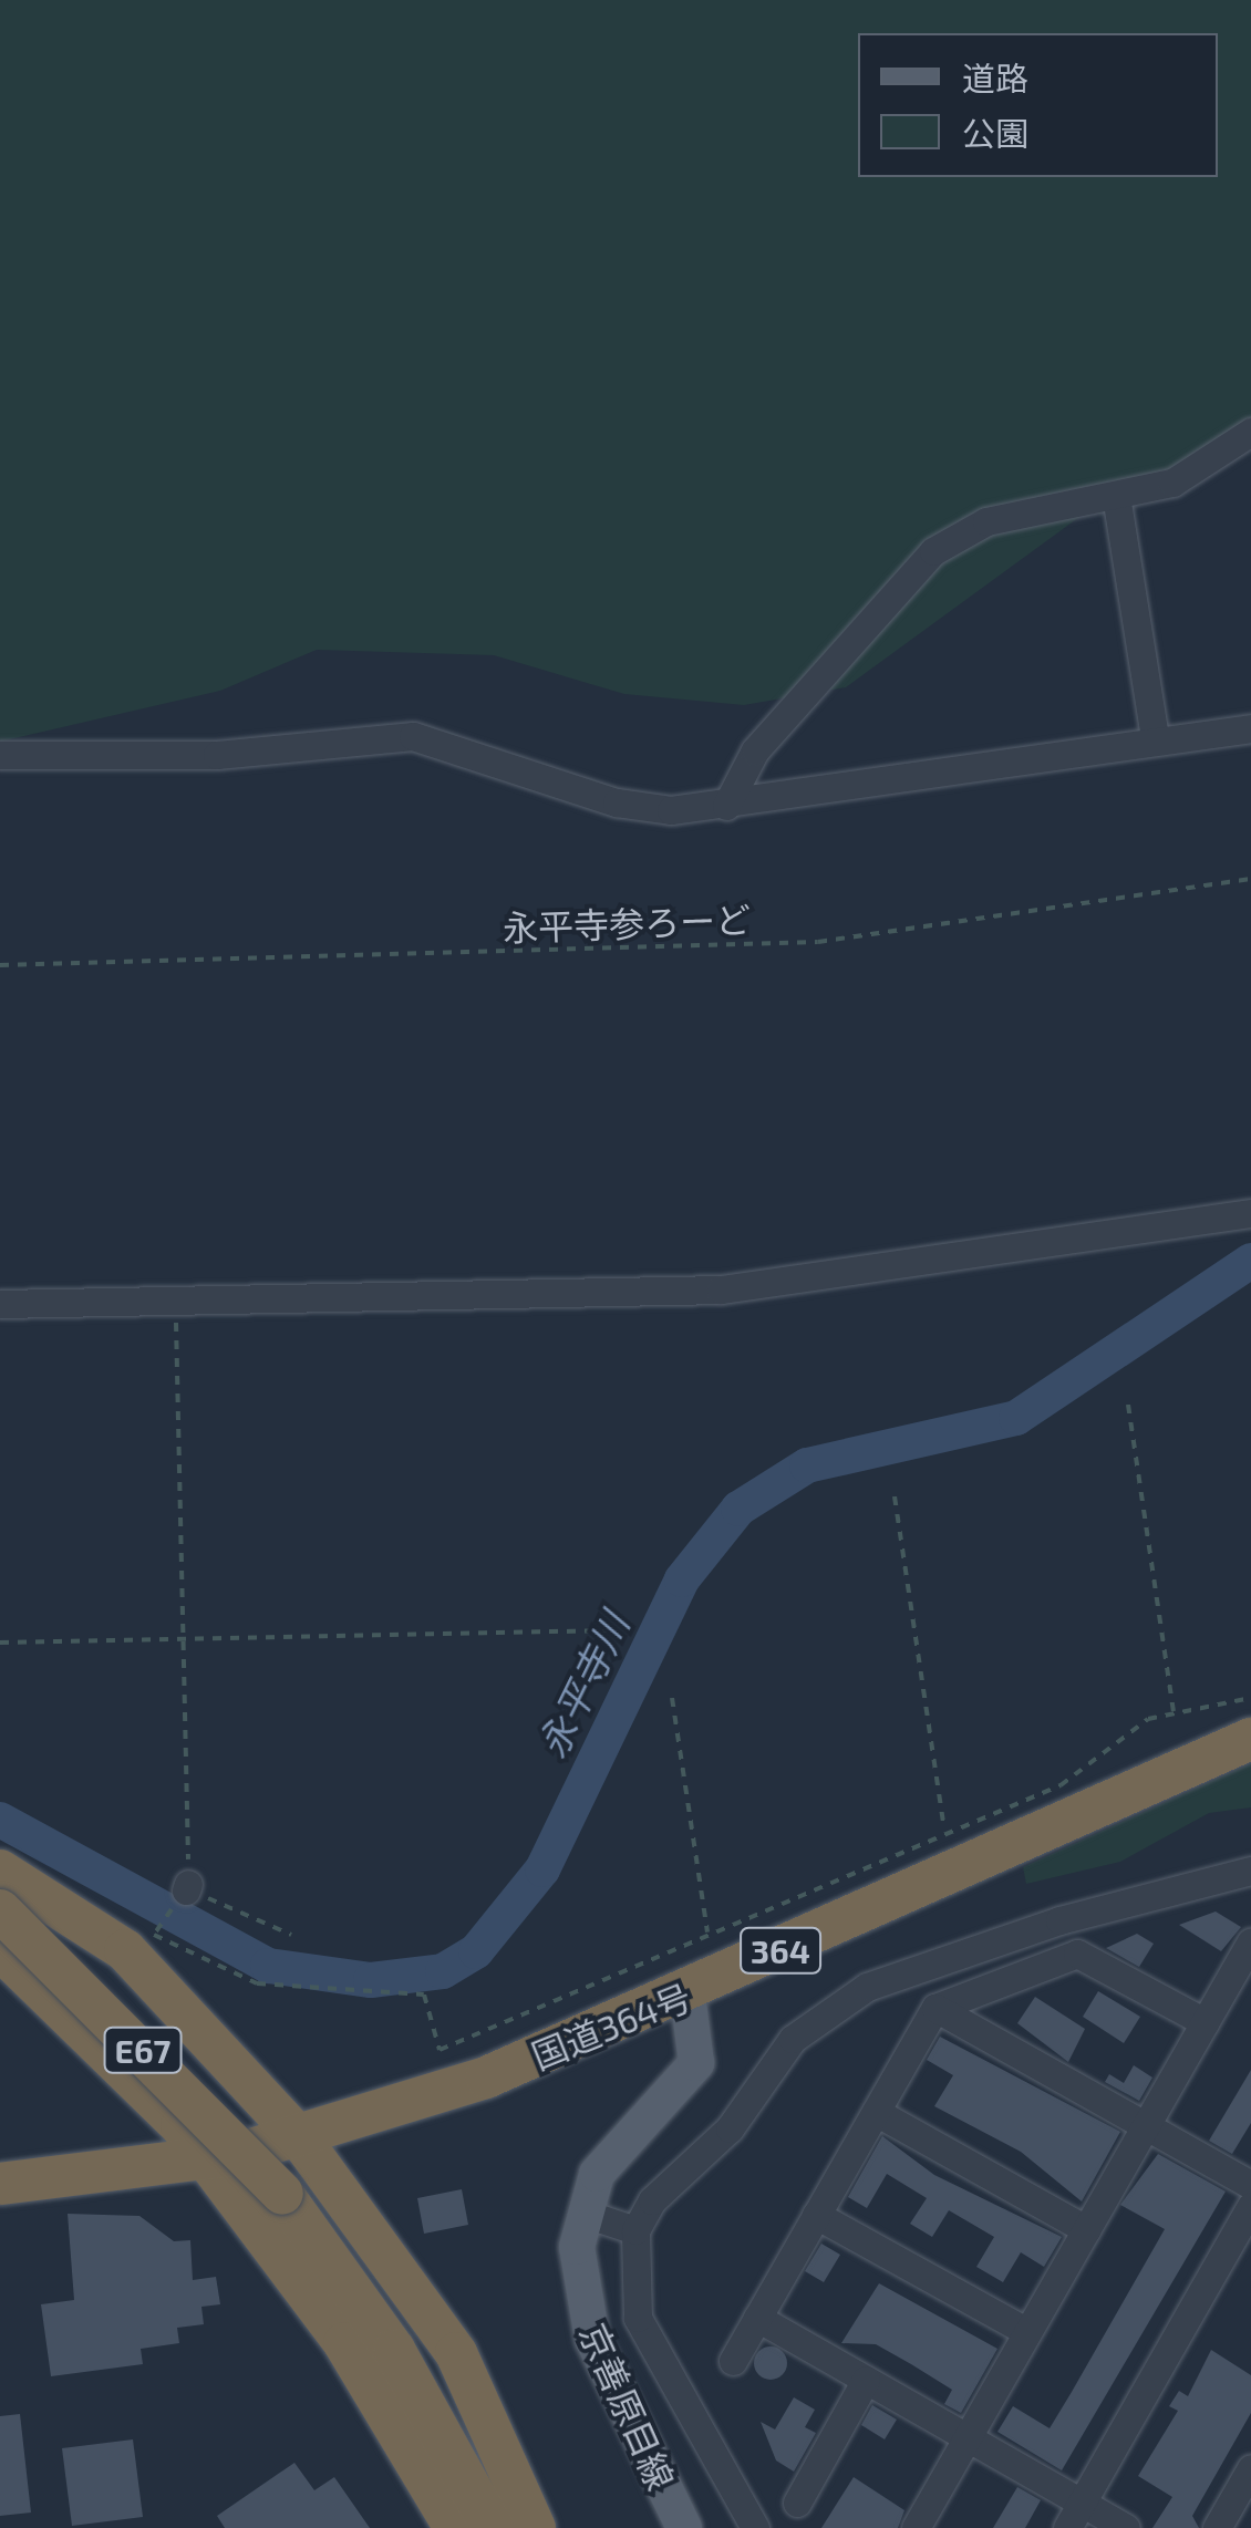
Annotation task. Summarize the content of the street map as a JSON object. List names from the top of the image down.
{
  "streets": {
    "highway": ["364", "国道364号", "E67"],
    "main road": ["京善原目線"],
    "path": ["永平寺参ろーど"]
  },
  "crossings": [
    ["国道364号", "京善原目線"]
  ],
  "water": ["永平寺川"],
  "legend": ["道路", "公園"]
}
